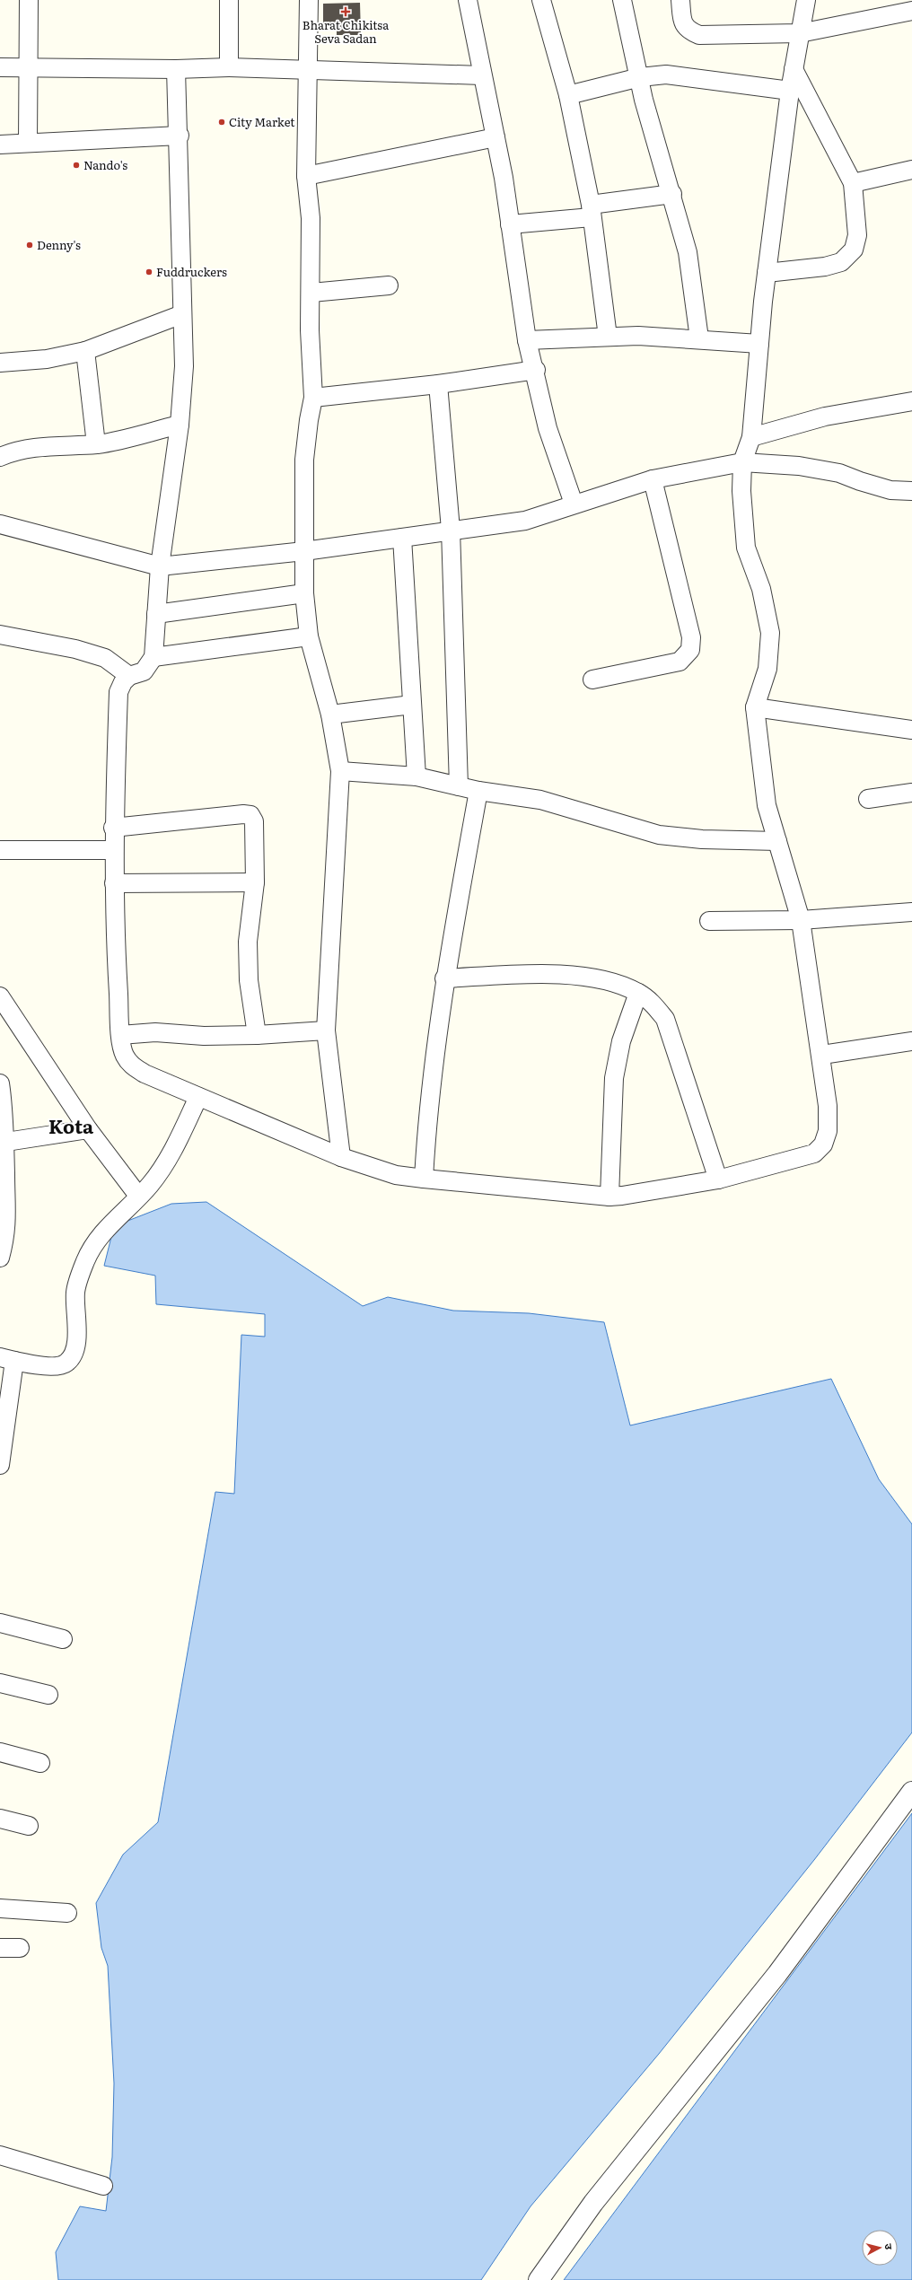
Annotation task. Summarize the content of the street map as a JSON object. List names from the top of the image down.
{
  "districts": ["Kota"],
  "places": {
    "health": ["Bharat Chikitsa Seva Sadan"],
    "other": [
      "City Market",
      "Nando's",
      "Denny's",
      "Fuddruckers"
    ]
  },
  "north": "right"
}
